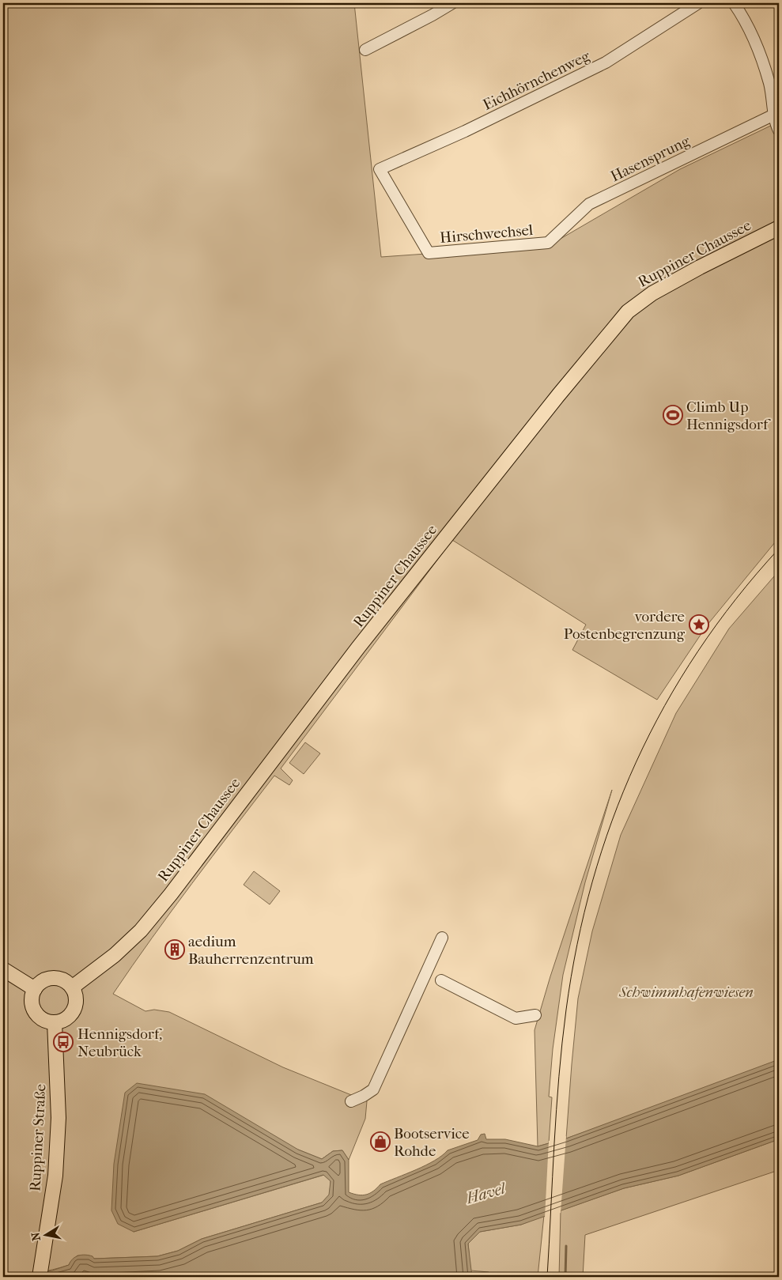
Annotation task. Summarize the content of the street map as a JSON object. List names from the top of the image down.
{
  "streets": {
    "main road": ["Ruppiner Chaussee", "Ruppiner Straße"],
    "street": ["Eichhörnchenweg", "Hasensprung", "Hirschwechsel"]
  },
  "crossings": [
    ["Eichhörnchenweg", "Hirschwechsel"],
    ["Hasensprung", "Hirschwechsel"],
    ["Ruppiner Chaussee", "Ruppiner Straße"]
  ],
  "water": ["Havel"],
  "parks": ["Schwimmhafenwiesen"],
  "places": {
    "sports": ["Climb Up Hennigsdorf"],
    "place": ["vordere Postenbegrenzung"],
    "building": ["aedium Bauherrenzentrum"],
    "bus stop": ["Hennigsdorf, Neubrück"],
    "shop": ["Bootservice Rohde"]
  },
  "north": "left"
}
